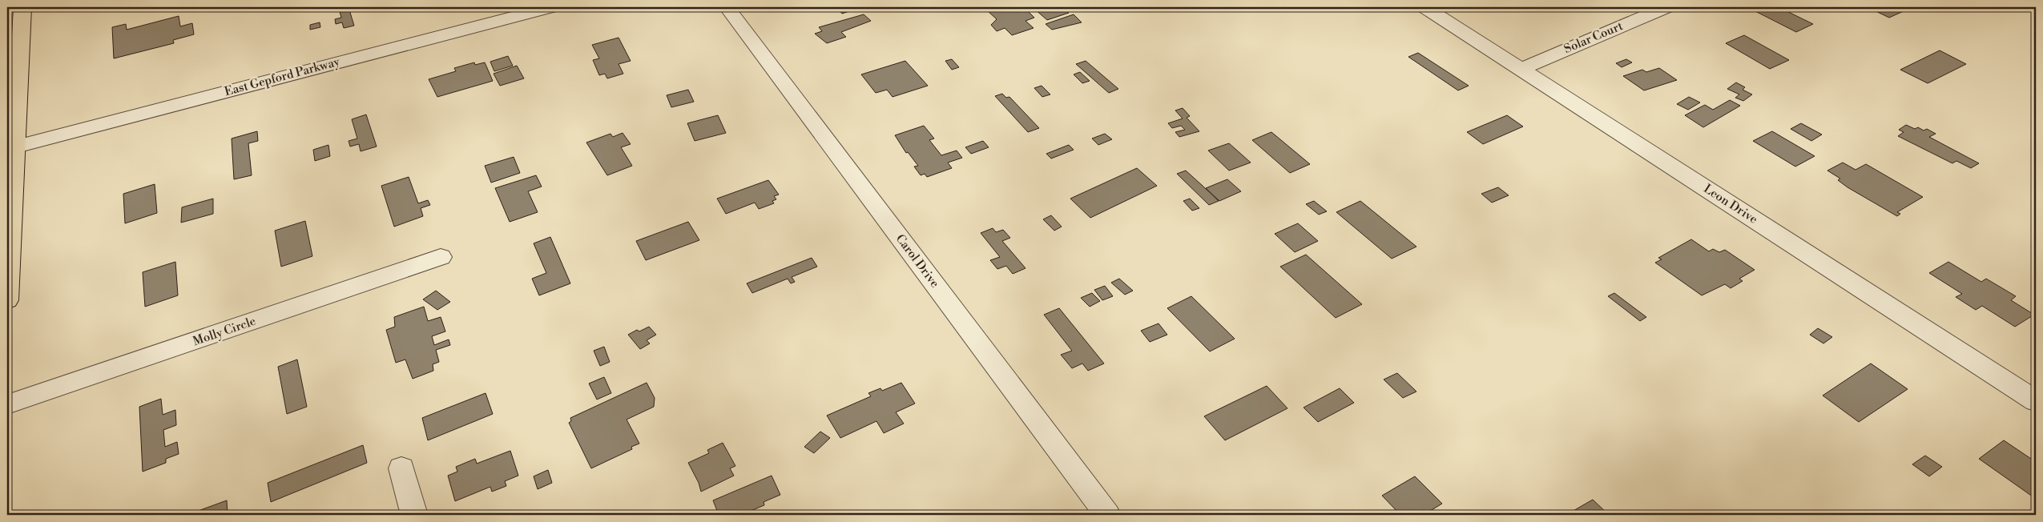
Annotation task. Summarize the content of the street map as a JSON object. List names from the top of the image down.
{
  "streets": {
    "street": [
      "Solar Court",
      "East Gepford Parkway",
      "Leon Drive",
      "Carol Drive",
      "Molly Circle"
    ]
  },
  "crossings": [
    ["Solar Court", "Leon Drive"]
  ]
}
